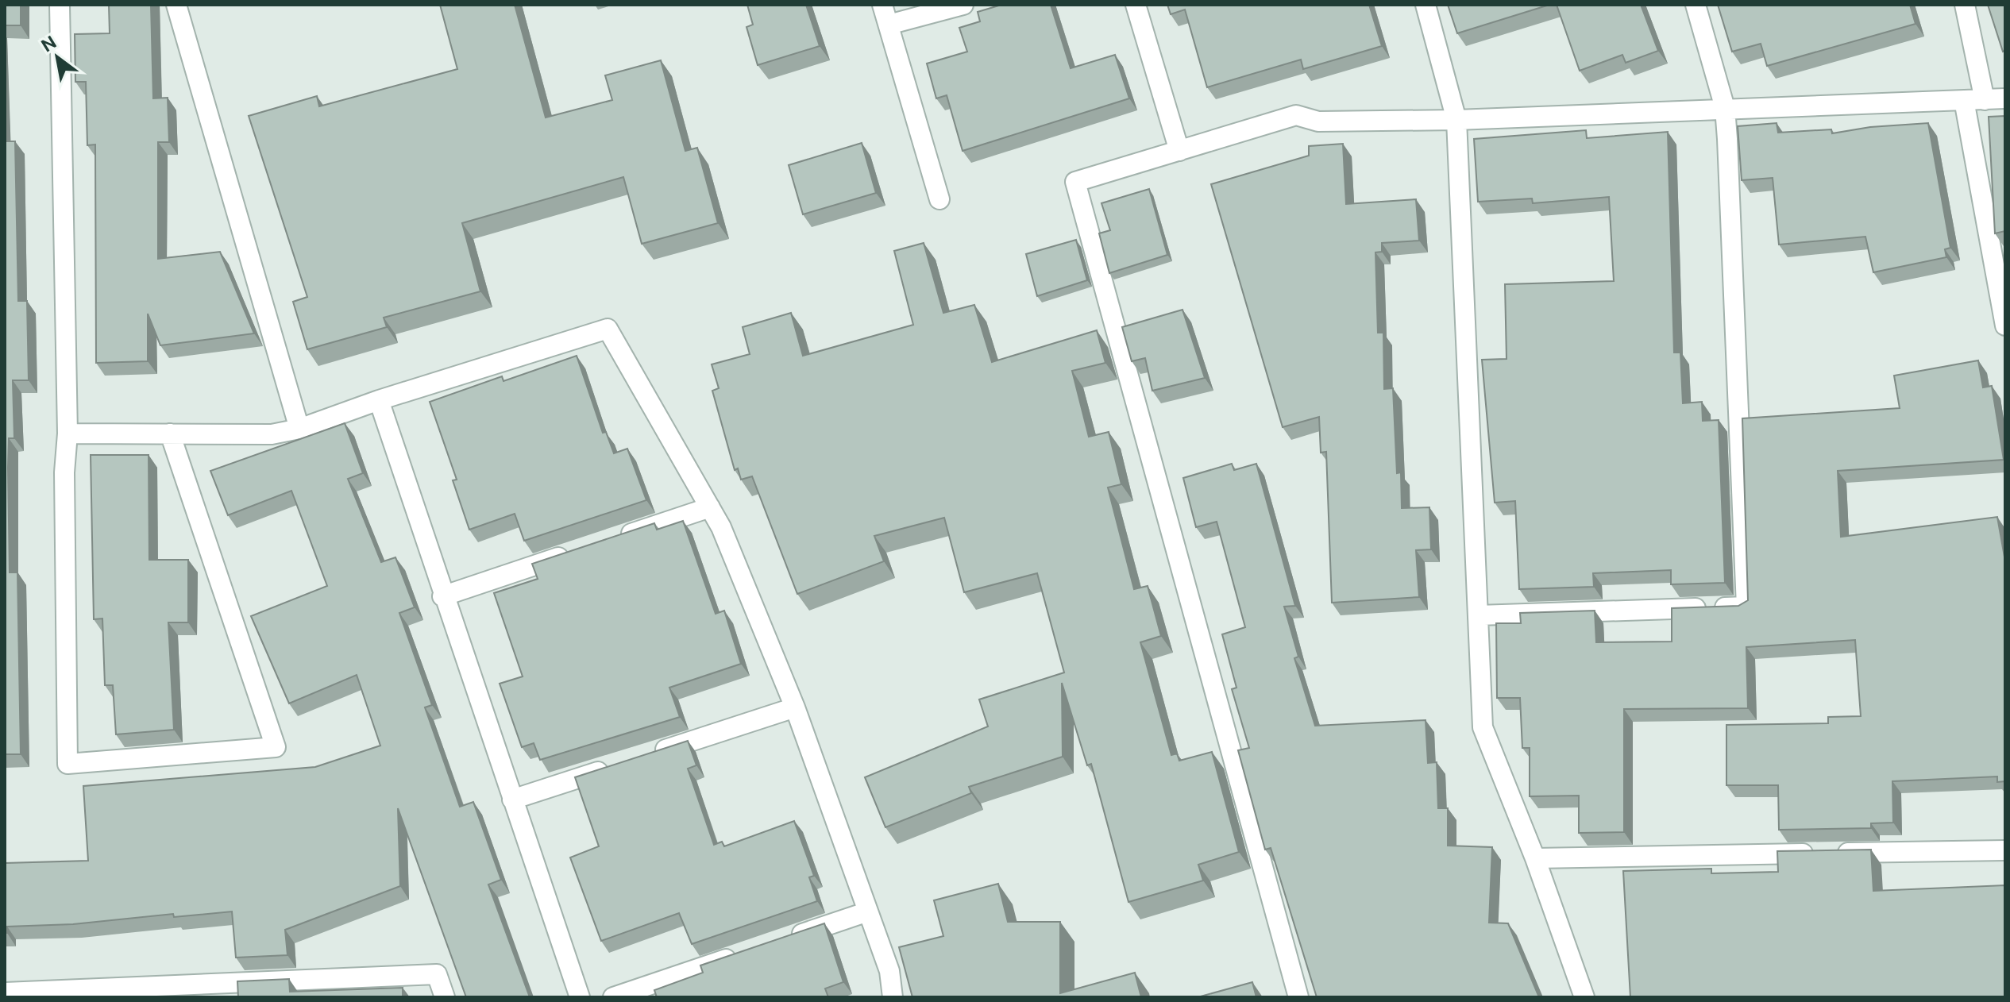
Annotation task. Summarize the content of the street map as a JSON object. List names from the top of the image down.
{
  "north": "top left"
}
